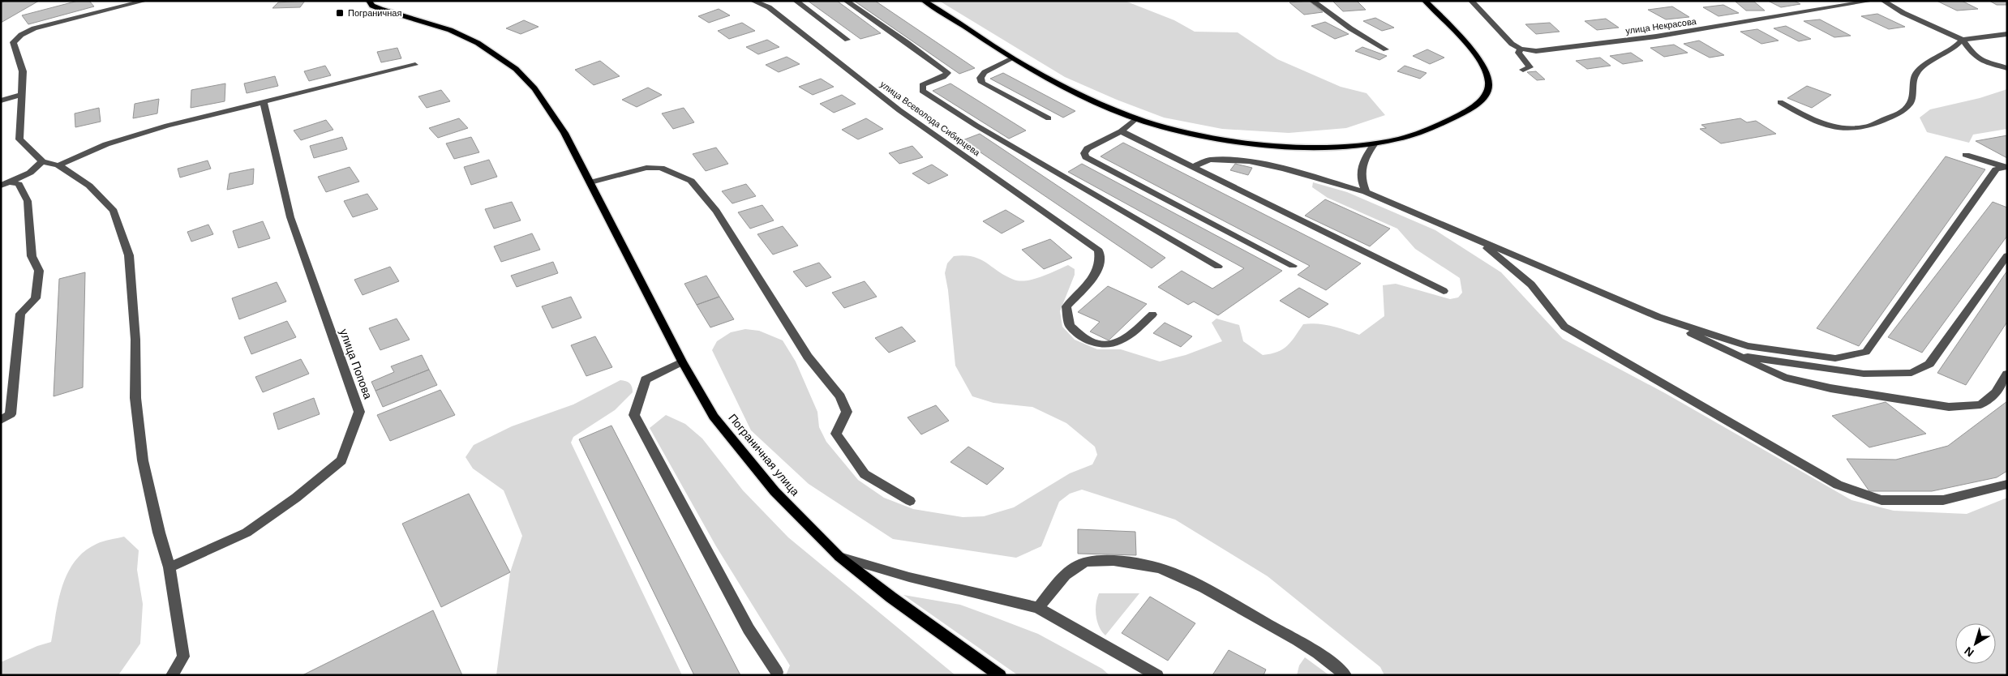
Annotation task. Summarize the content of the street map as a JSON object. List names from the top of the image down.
{
  "streets": {
    "main road": ["Пограничная улица"],
    "street": ["улица Некрасова", "улица Всеволода Сибирцева", "улица Попова"]
  },
  "places": {
    "transit": ["Пограничная"]
  },
  "north": "bottom left"
}
